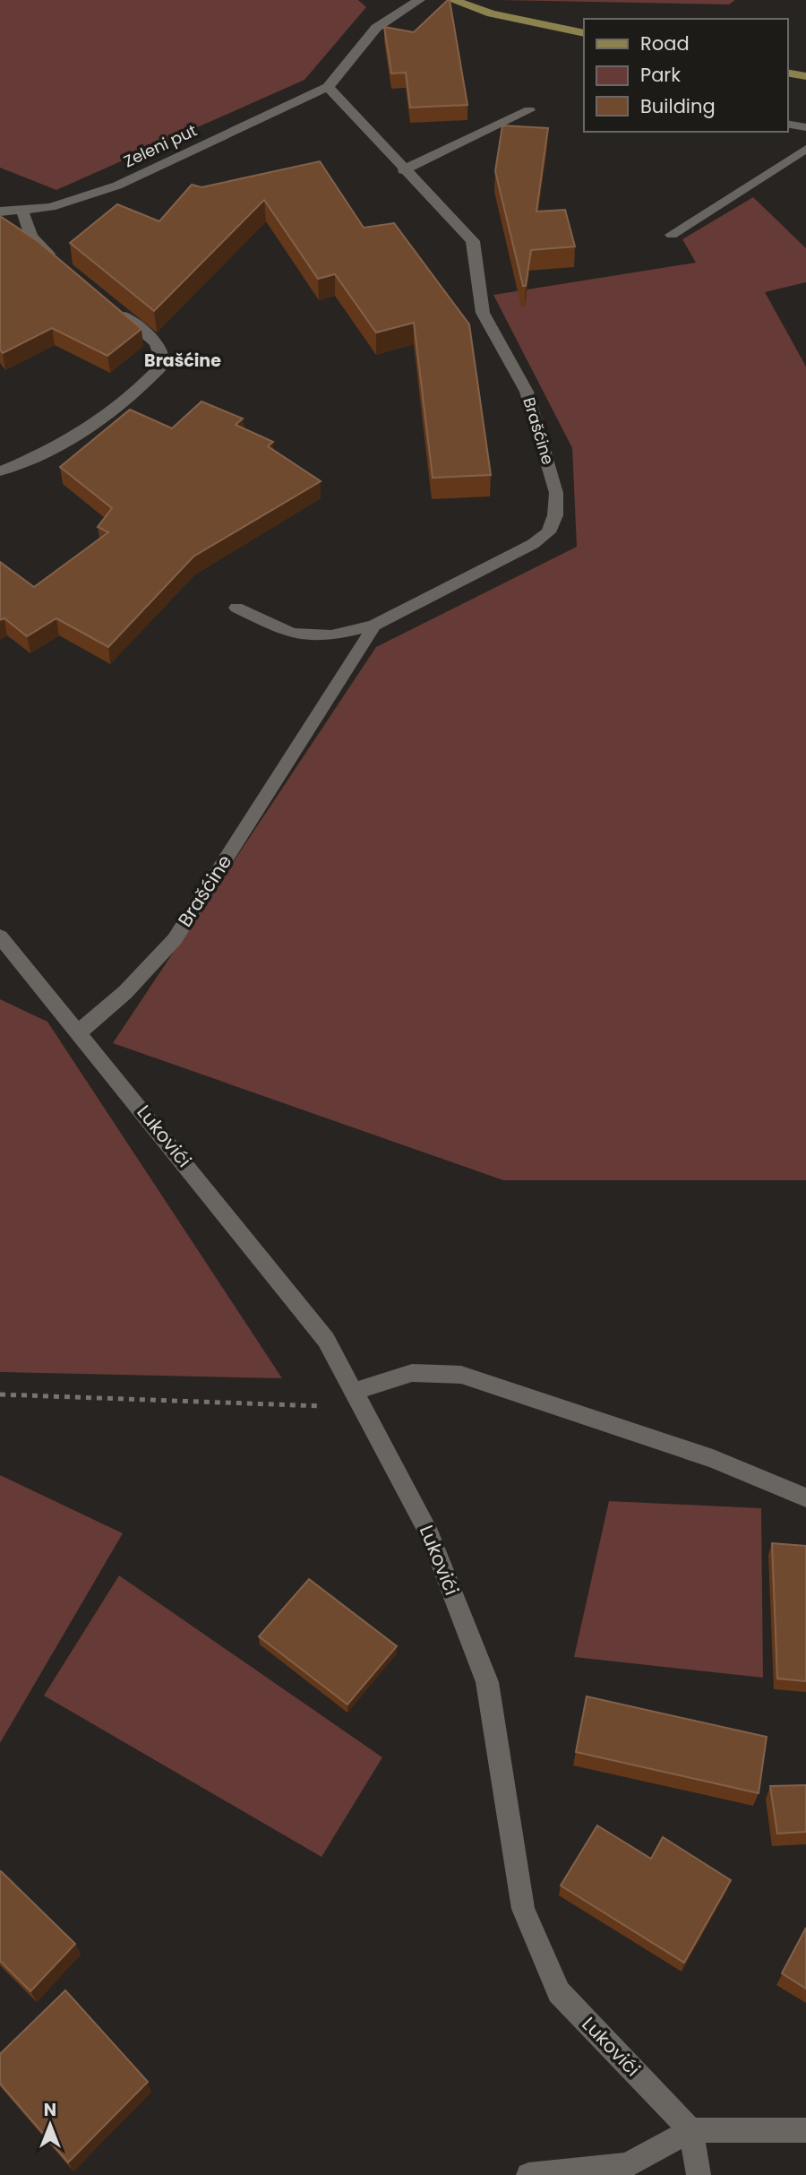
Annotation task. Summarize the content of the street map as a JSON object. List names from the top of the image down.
{
  "streets": {
    "street": ["Zeleni put", "Brašćine", "Lukovići"]
  },
  "crossings": [
    ["Zeleni put", "Brašćine"],
    ["Brašćine", "Lukovići"]
  ],
  "districts": ["Brašćine"],
  "legend": ["Road", "Park", "Building"],
  "north": "top"
}
